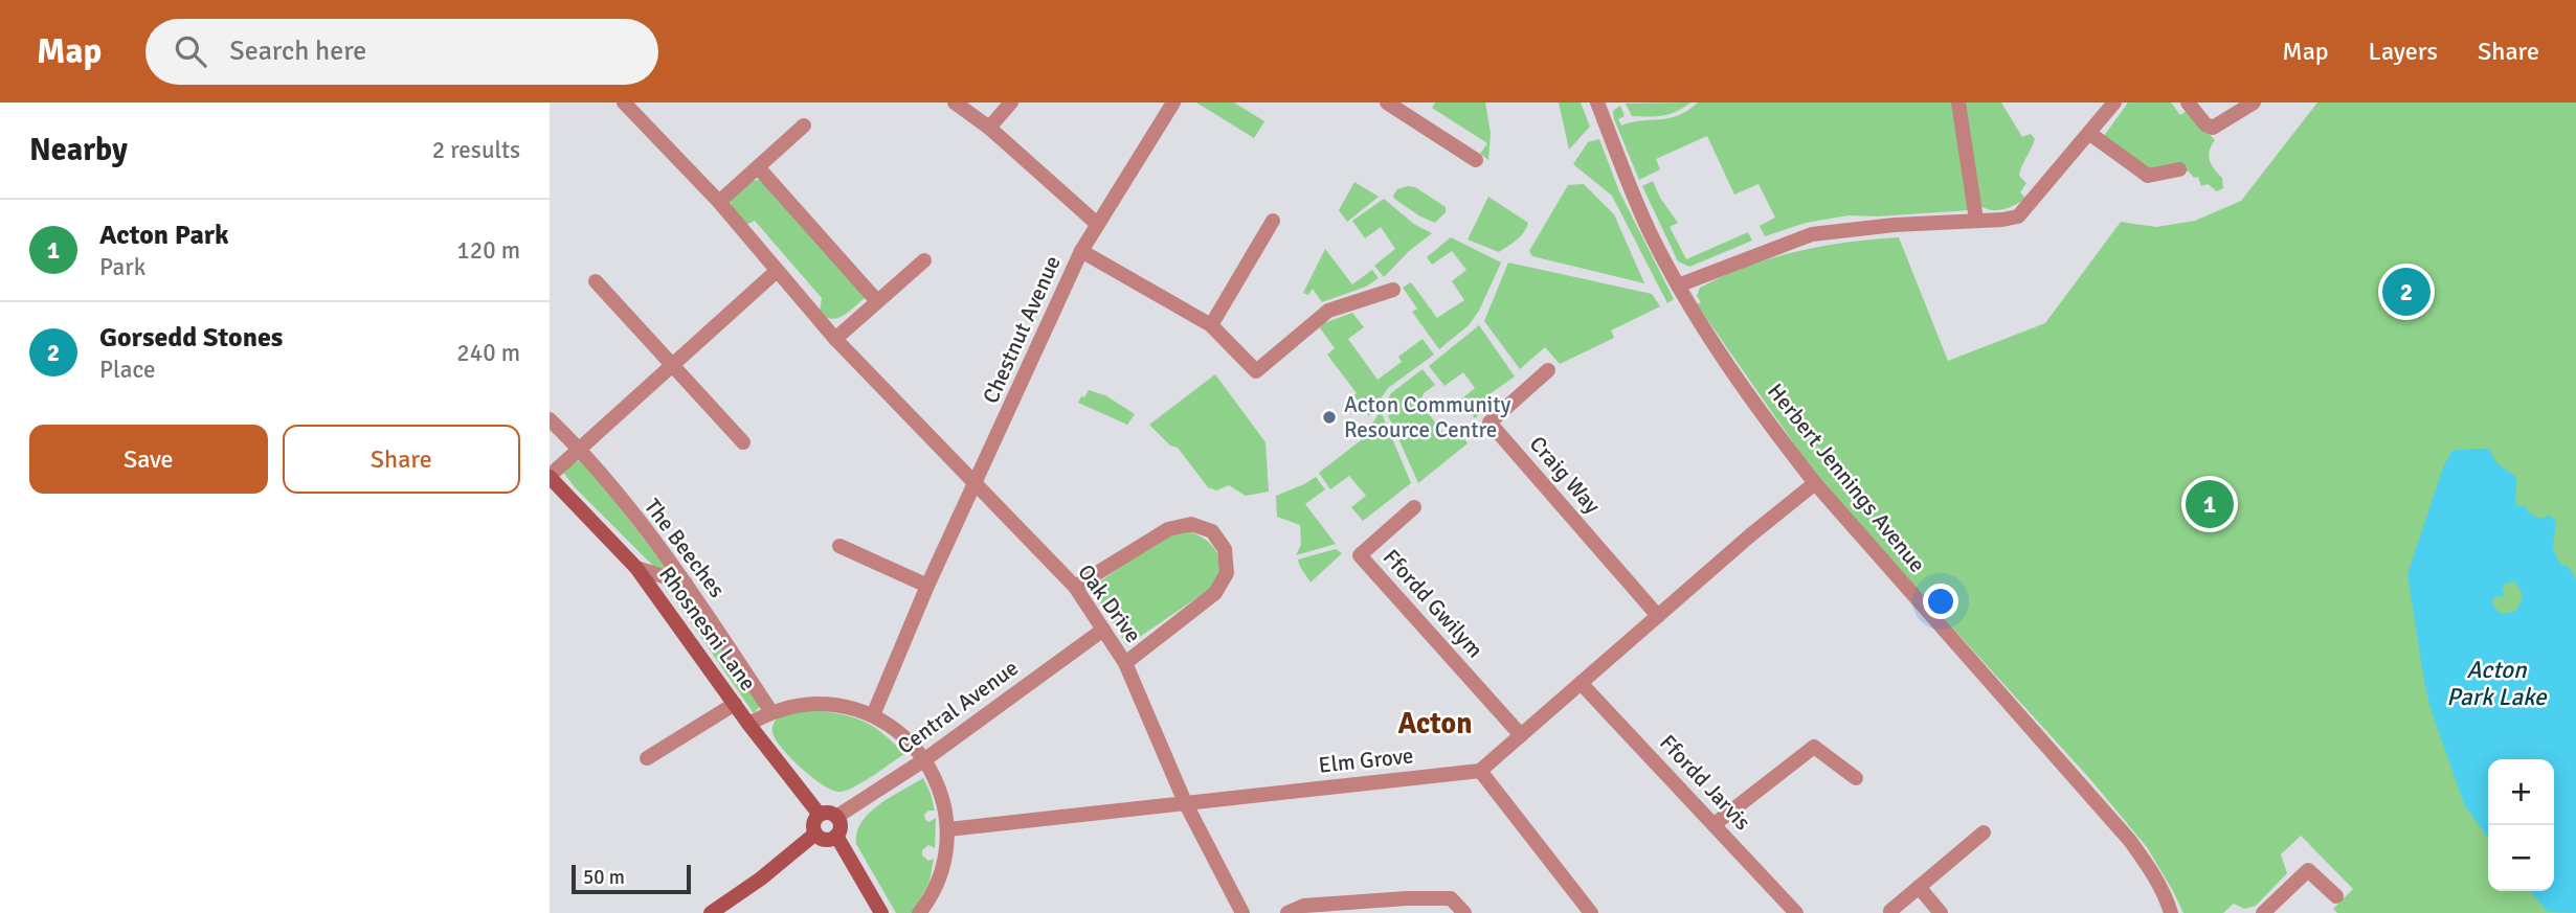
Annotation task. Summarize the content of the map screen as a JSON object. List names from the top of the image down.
{
  "streets": {
    "main road": ["Rhosnesni Lane"],
    "street": [
      "Chestnut Avenue",
      "Craig Way",
      "Herbert Jennings Avenue",
      "The Beeches",
      "Oak Drive",
      "Ffordd Gwilym",
      "Central Avenue",
      "Elm Grove",
      "Ffordd Jarvis"
    ]
  },
  "crossings": [
    ["Chestnut Avenue", "Oak Drive"],
    ["Oak Drive", "Central Avenue"],
    ["Oak Drive", "Elm Grove"],
    ["Rhosnesni Lane", "Central Avenue"]
  ],
  "districts": ["Acton"],
  "water": ["Acton Park Lake"],
  "places": ["Acton Community Resource Centre"],
  "scale_bar": "50 m",
  "page": {
    "header": "Map",
    "search": "Search here",
    "nav": ["Map", "Layers", "Share"],
    "heading": ["Nearby", "2 results"],
    "list": [
      {
        "mark": "1",
        "name": "Acton Park",
        "note": "Park",
        "value": "120 m"
      },
      {
        "mark": "2",
        "name": "Gorsedd Stones",
        "note": "Place",
        "value": "240 m"
      }
    ],
    "pins": ["2", "1"],
    "buttons": ["Save", "Share"],
    "map_buttons": ["+", "−"],
    "scale": "50 m"
  }
}
